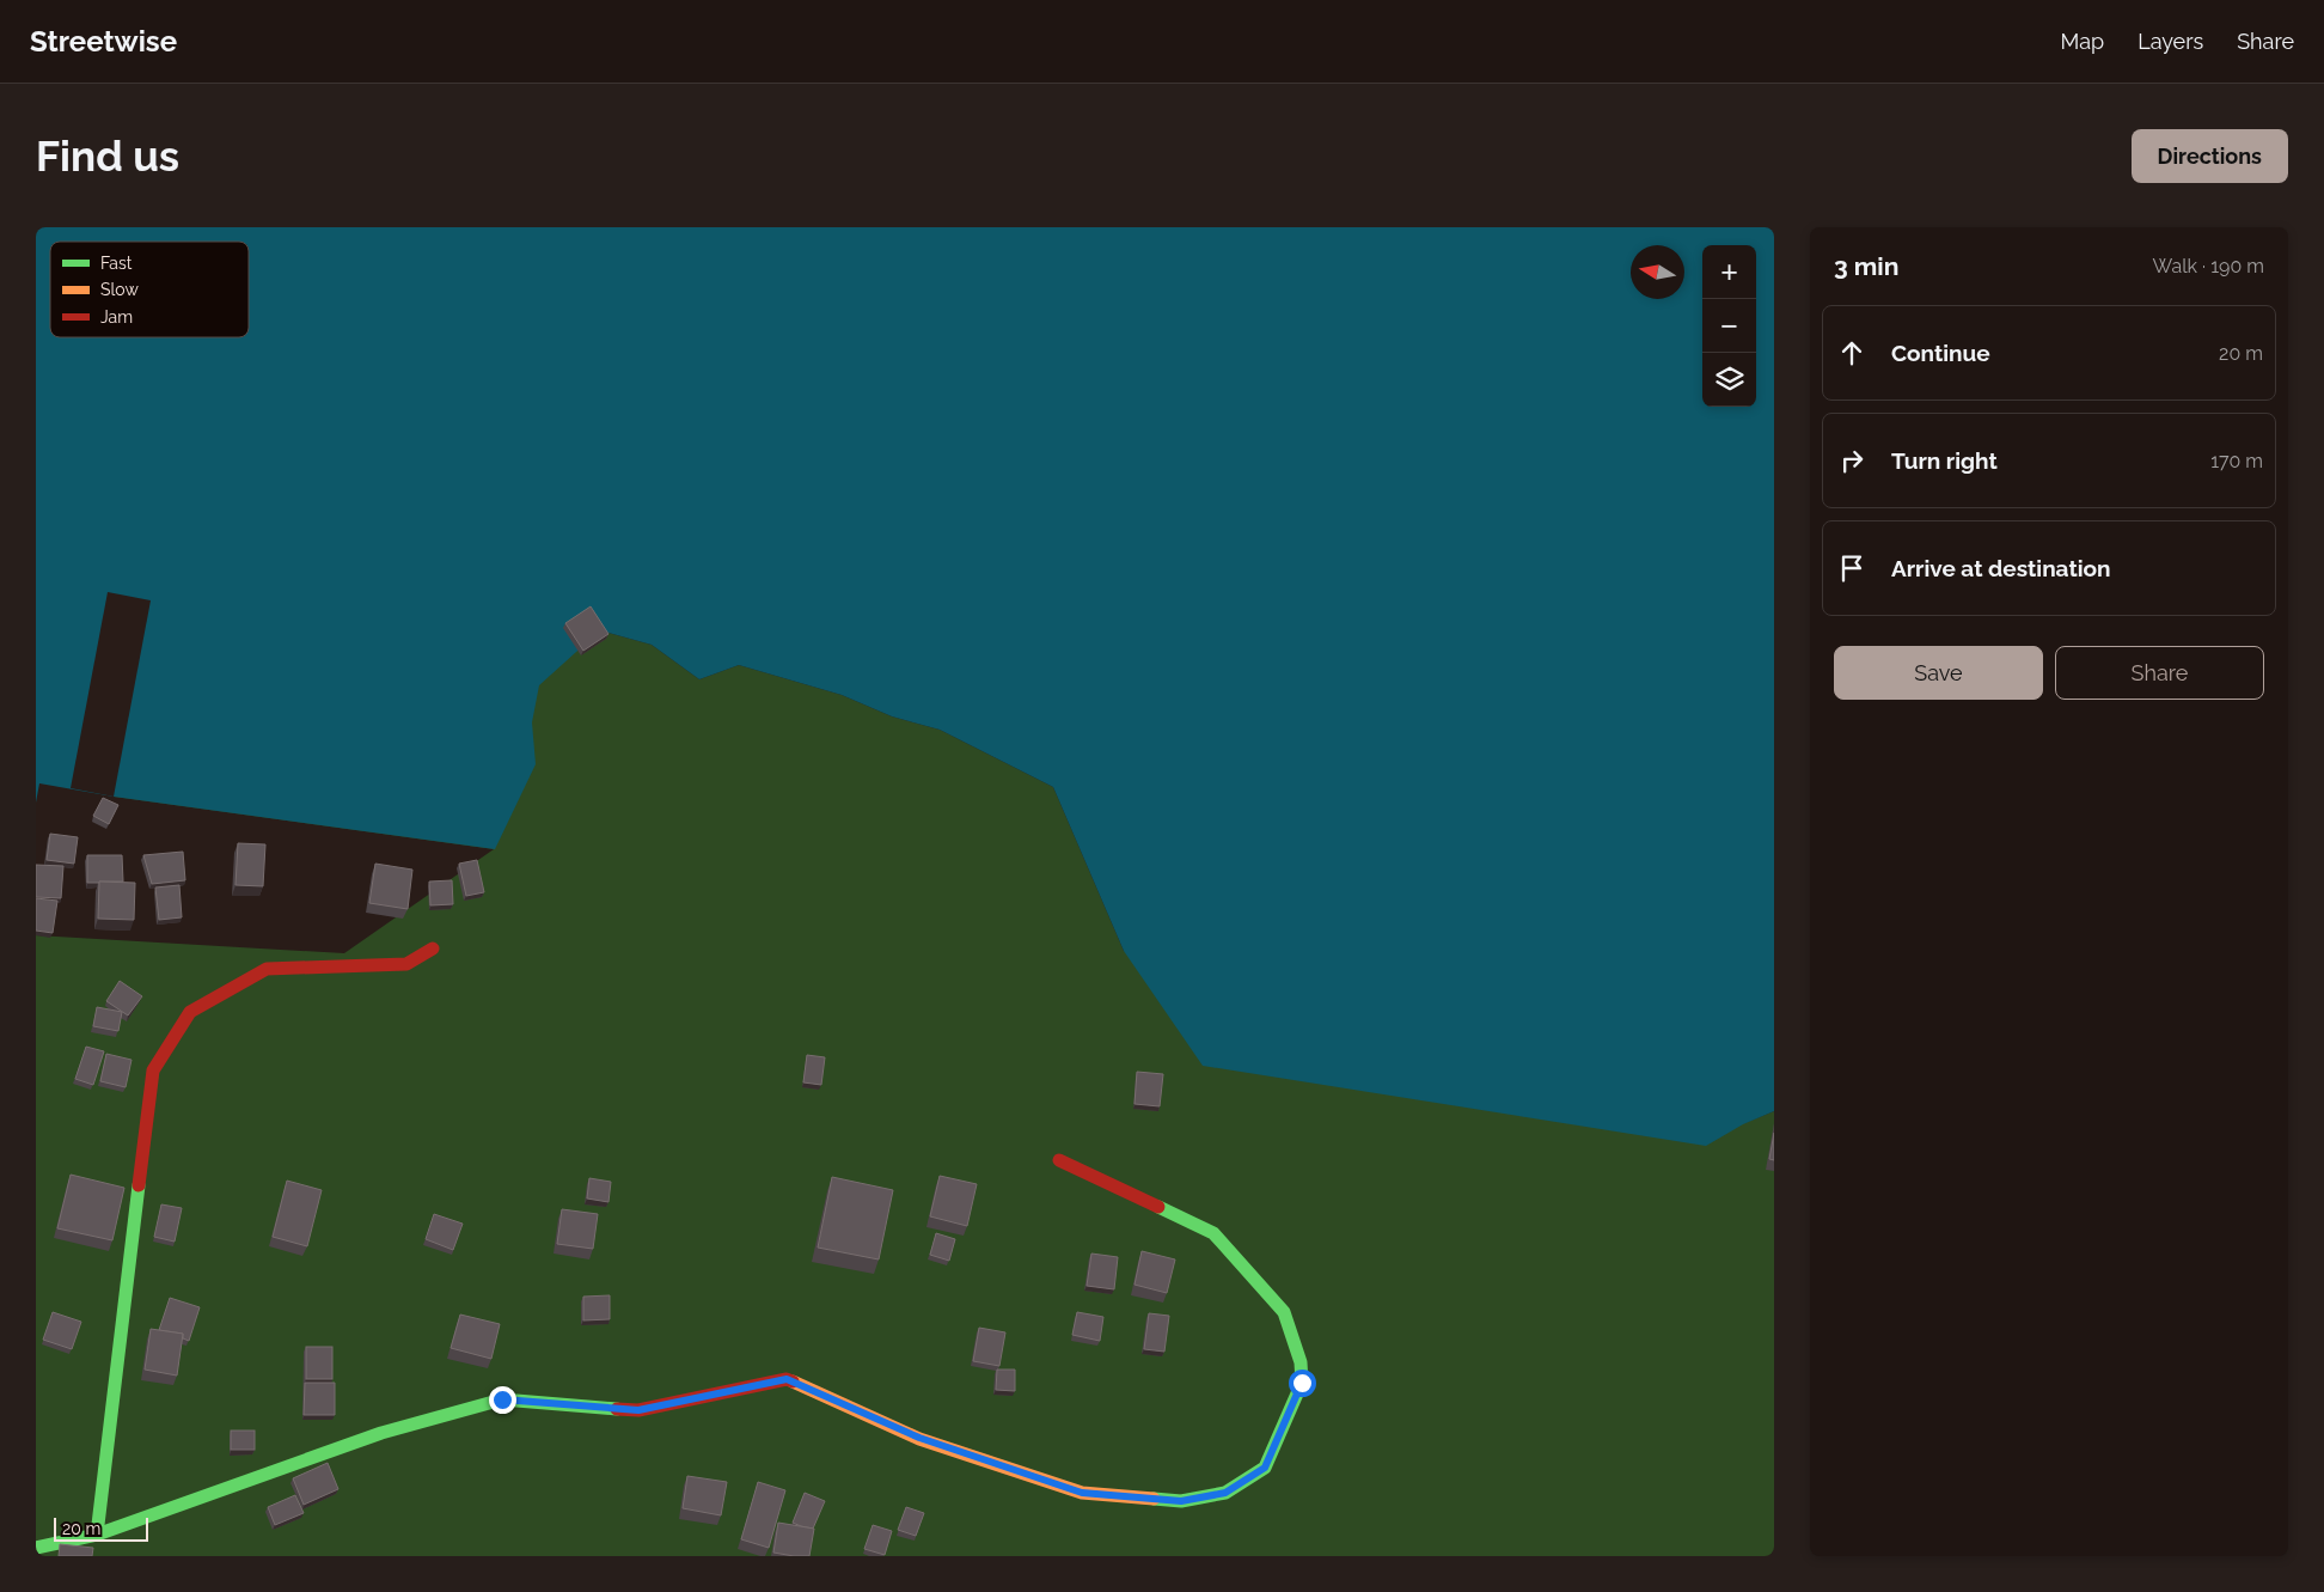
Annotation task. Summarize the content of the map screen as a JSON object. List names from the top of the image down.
{
  "legend": ["Fast", "Slow", "Jam"],
  "scale_bar": "20 m",
  "north": "left",
  "page": {
    "header": "Streetwise",
    "nav": ["Map", "Layers", "Share"],
    "buttons": [
      "Directions",
      ["Save", "Share"]
    ],
    "title": "Find us",
    "heading": ["3 min", "Walk · 190 m"],
    "map_buttons": ["+", "−"],
    "list": [
      ["Continue", "20 m"],
      ["Turn right", "170 m"],
      "Arrive at destination"
    ],
    "scale": "20 m"
  }
}
